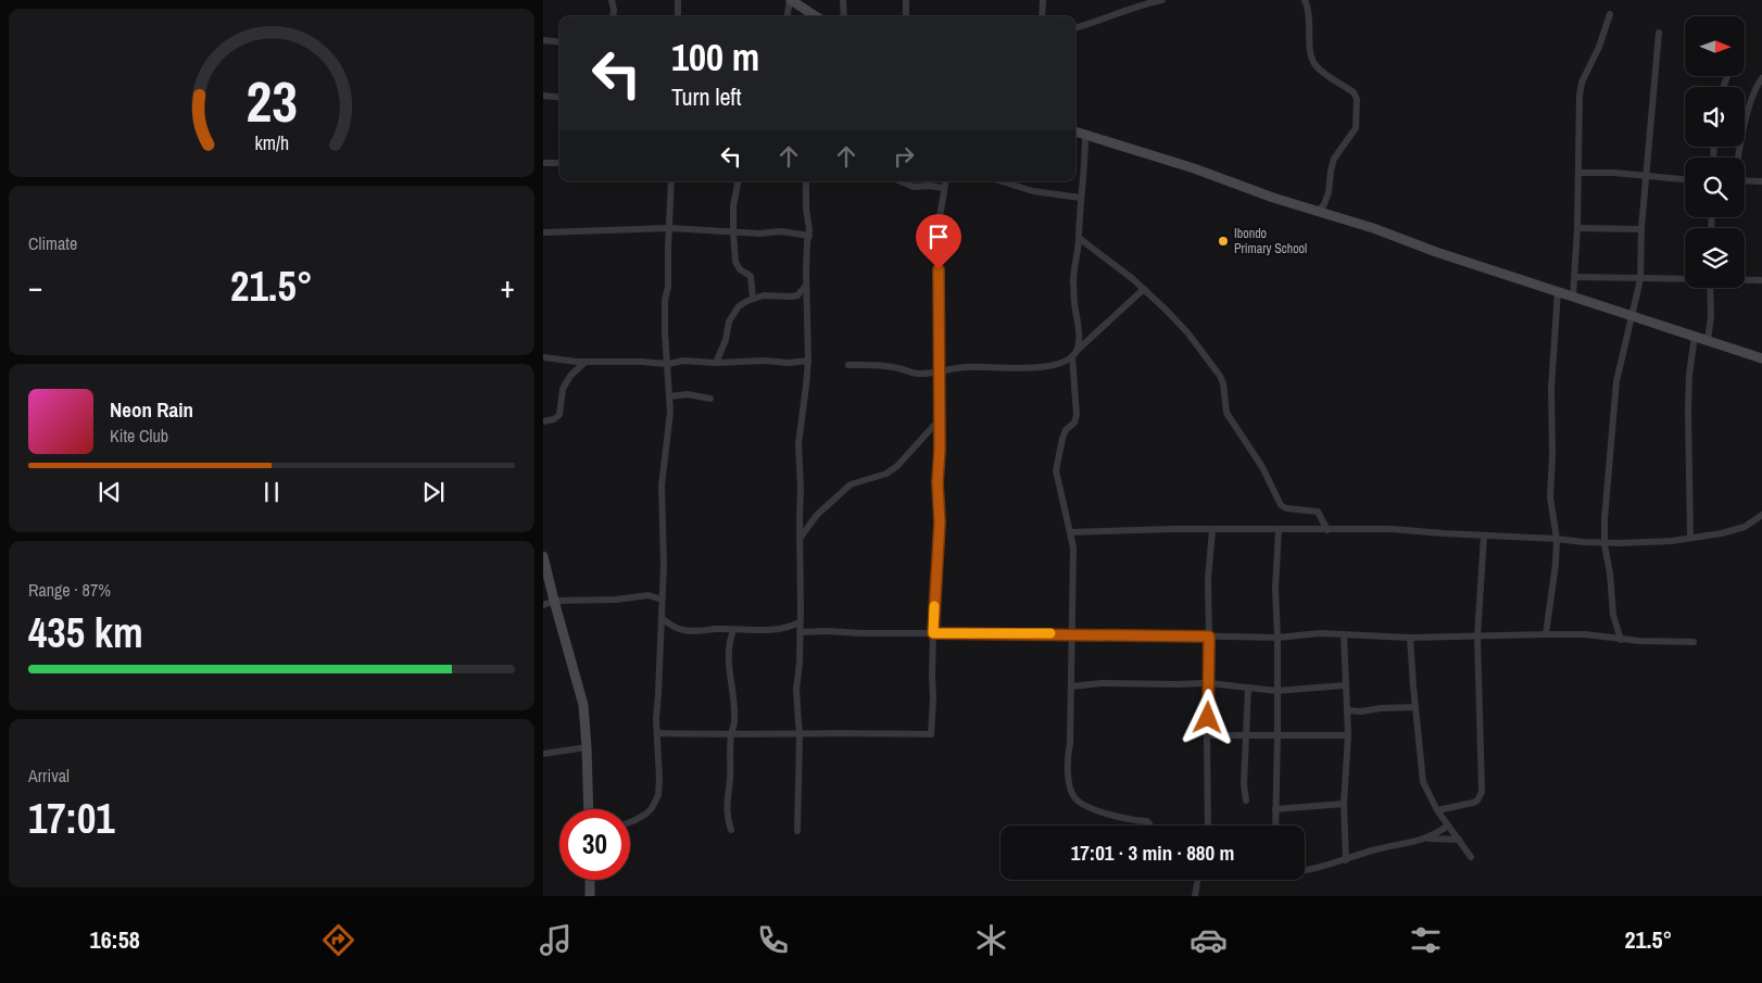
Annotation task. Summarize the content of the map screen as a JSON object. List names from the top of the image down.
{
  "places": ["Ibondo Primary School"],
  "north": "right",
  "page": {
    "turn": ["100 m", "Turn left"],
    "tile": [
      "Climate",
      ["Range · 87%", "435 km"],
      ["Arrival", "17:01"]
    ],
    "heat": ["−", "21.5°", "+"],
    "song": ["Neon Rain", "Kite Club"],
    "limit": "30",
    "trip": "17:01 · 3 min · 880 m",
    "tabs": ["16:58", "21.5°"],
    "gauge": ["23", "km/h"]
  }
}
